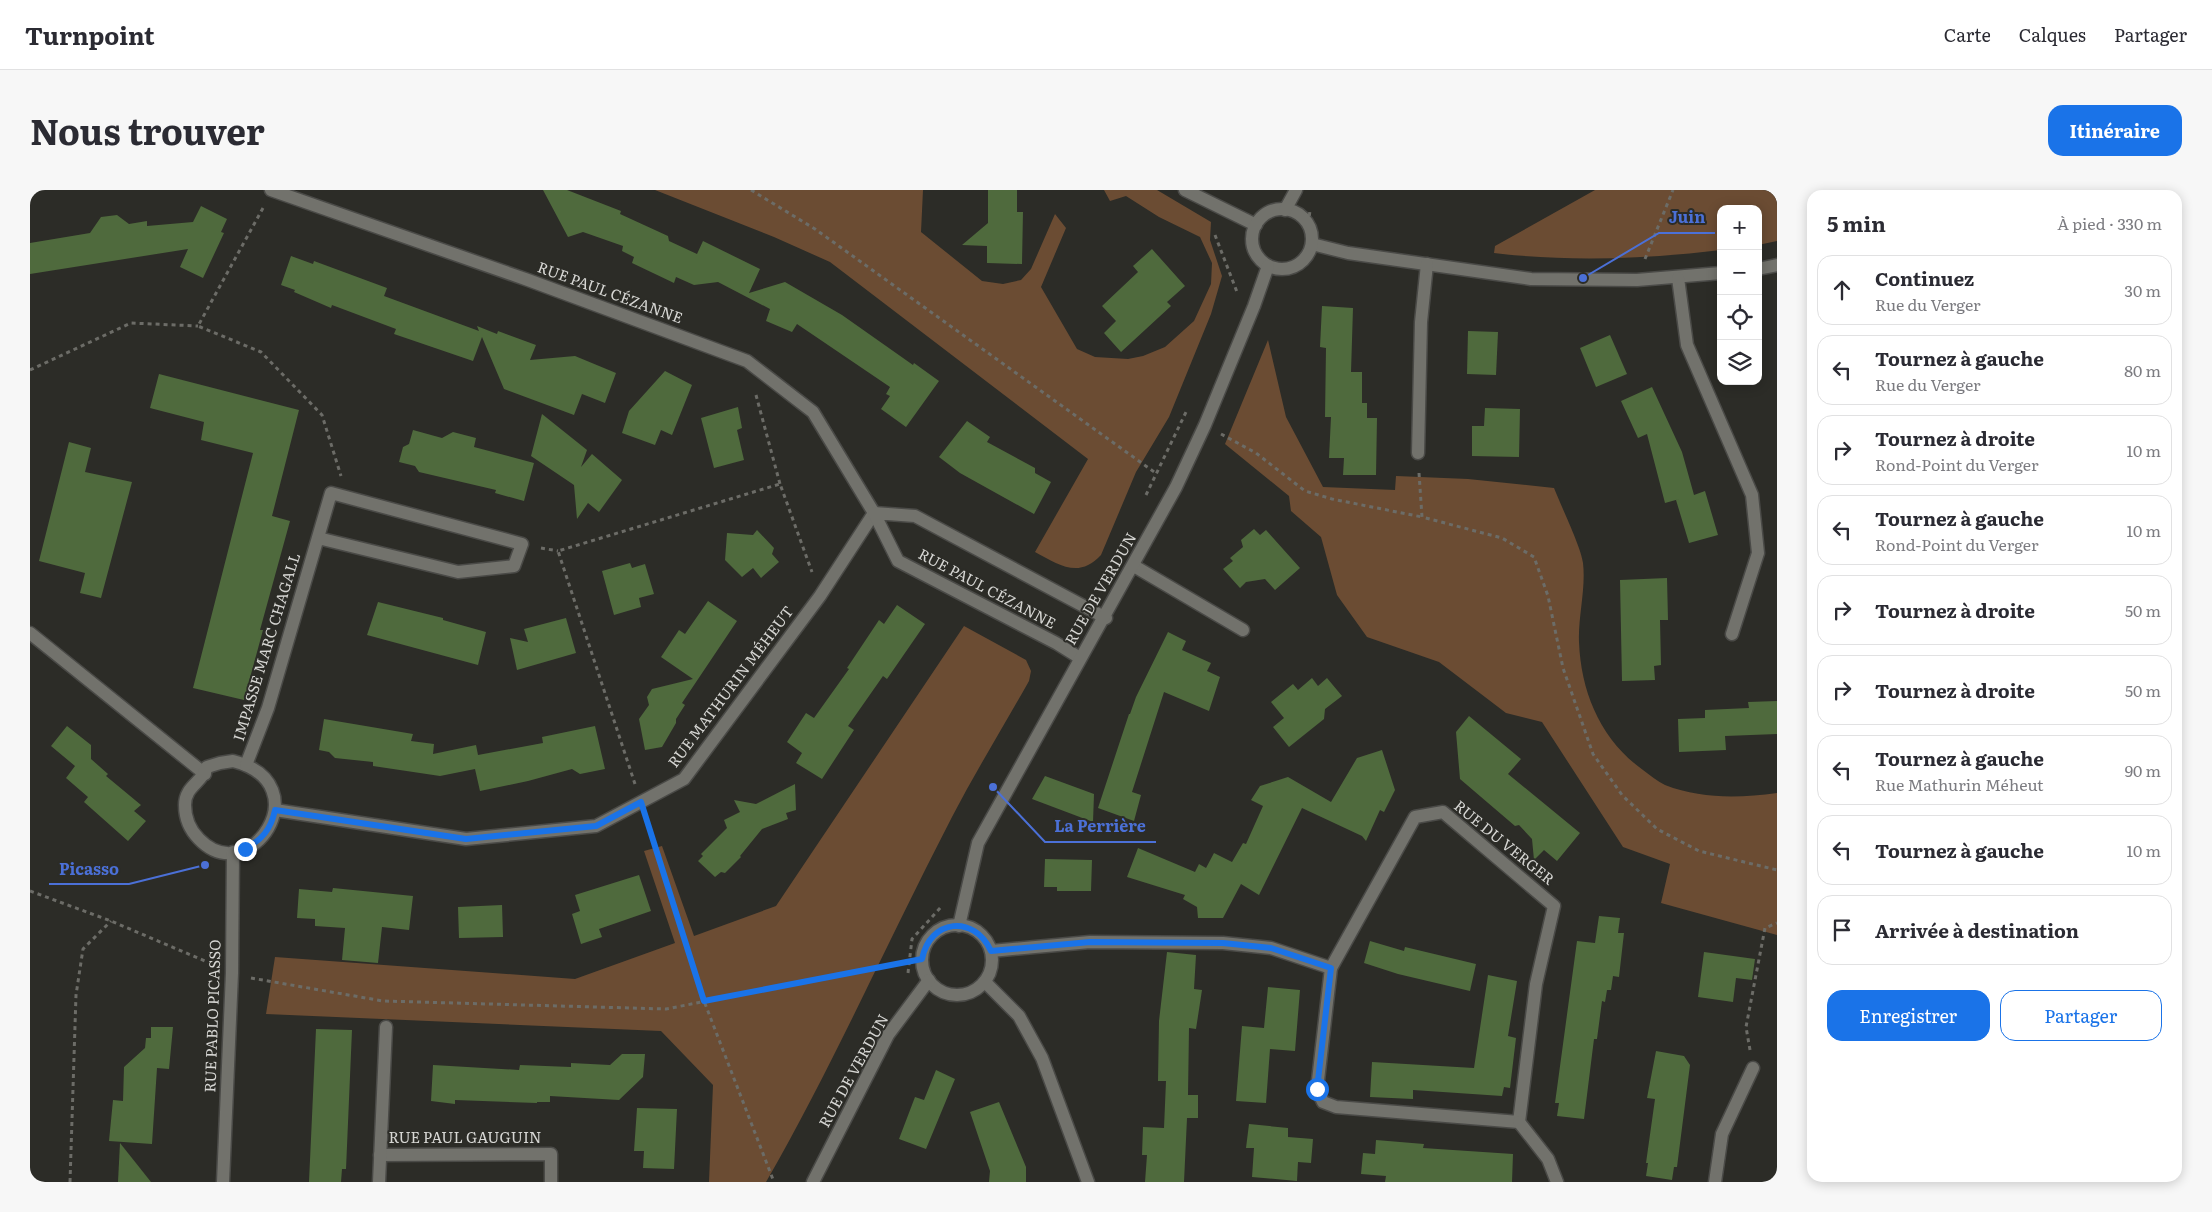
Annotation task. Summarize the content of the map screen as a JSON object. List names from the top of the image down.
{
  "streets": {
    "street": [
      "RUE PAUL CÉZANNE",
      "RUE DE VERDUN",
      "IMPASSE MARC CHAGALL",
      "RUE MATHURIN MÉHEUT",
      "RUE DU VERGER",
      "RUE PABLO PICASSO",
      "RUE PAUL GAUGUIN"
    ]
  },
  "crossings": [
    ["RUE PAUL CÉZANNE", "RUE DE VERDUN"],
    ["RUE PAUL CÉZANNE", "RUE MATHURIN MÉHEUT"],
    ["IMPASSE MARC CHAGALL", "RUE MATHURIN MÉHEUT"],
    ["IMPASSE MARC CHAGALL", "RUE PABLO PICASSO"],
    ["RUE MATHURIN MÉHEUT", "RUE PABLO PICASSO"]
  ],
  "places": ["Juin", "La Perrière", "Picasso"],
  "page": {
    "header": "Turnpoint",
    "nav": ["Carte", "Calques", "Partager"],
    "title": "Nous trouver",
    "buttons": [
      "Itinéraire",
      ["Enregistrer", "Partager"]
    ],
    "heading": ["5 min", "À pied · 330 m"],
    "map_buttons": ["+", "−"],
    "list": [
      ["Continuez", "Rue du Verger", "30 m"],
      ["Tournez à gauche", "Rue du Verger", "80 m"],
      ["Tournez à droite", "Rond-Point du Verger", "10 m"],
      ["Tournez à gauche", "Rond-Point du Verger", "10 m"],
      ["Tournez à droite", "50 m"],
      ["Tournez à droite", "50 m"],
      ["Tournez à gauche", "Rue Mathurin Méheut", "90 m"],
      ["Tournez à gauche", "10 m"],
      "Arrivée à destination"
    ]
  }
}
